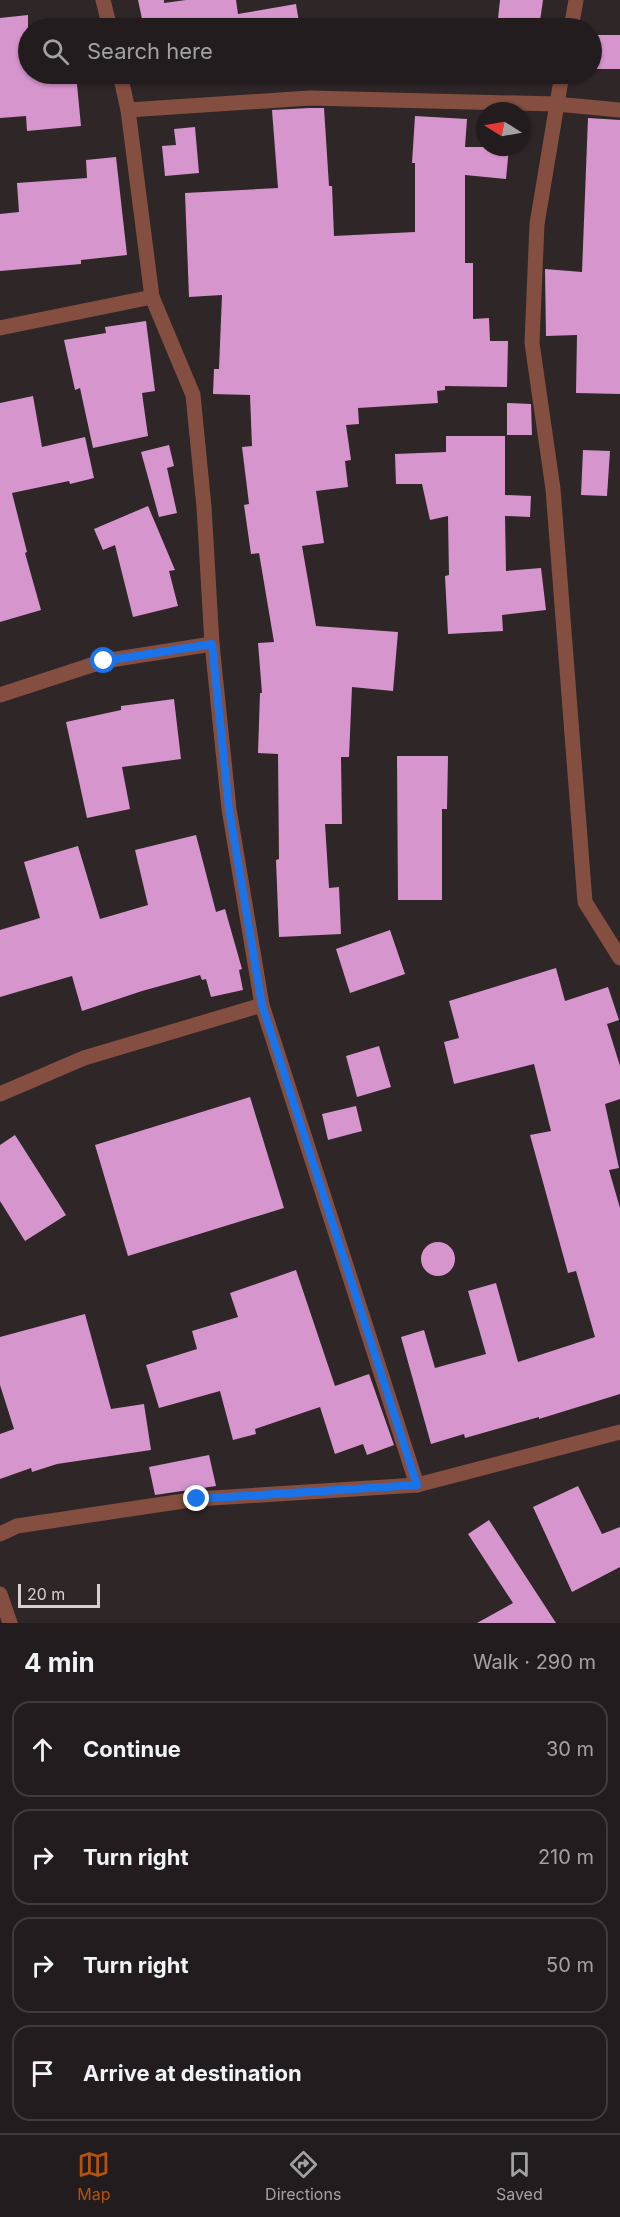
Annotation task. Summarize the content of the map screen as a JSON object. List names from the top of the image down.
{
  "scale_bar": "20 m",
  "north": "left",
  "page": {
    "search": "Search here",
    "scale": "20 m",
    "heading": ["4 min", "Walk · 290 m"],
    "list": [
      ["Continue", "30 m"],
      ["Turn right", "210 m"],
      ["Turn right", "50 m"],
      "Arrive at destination"
    ],
    "nav": ["Map", "Directions", "Saved"]
  }
}
